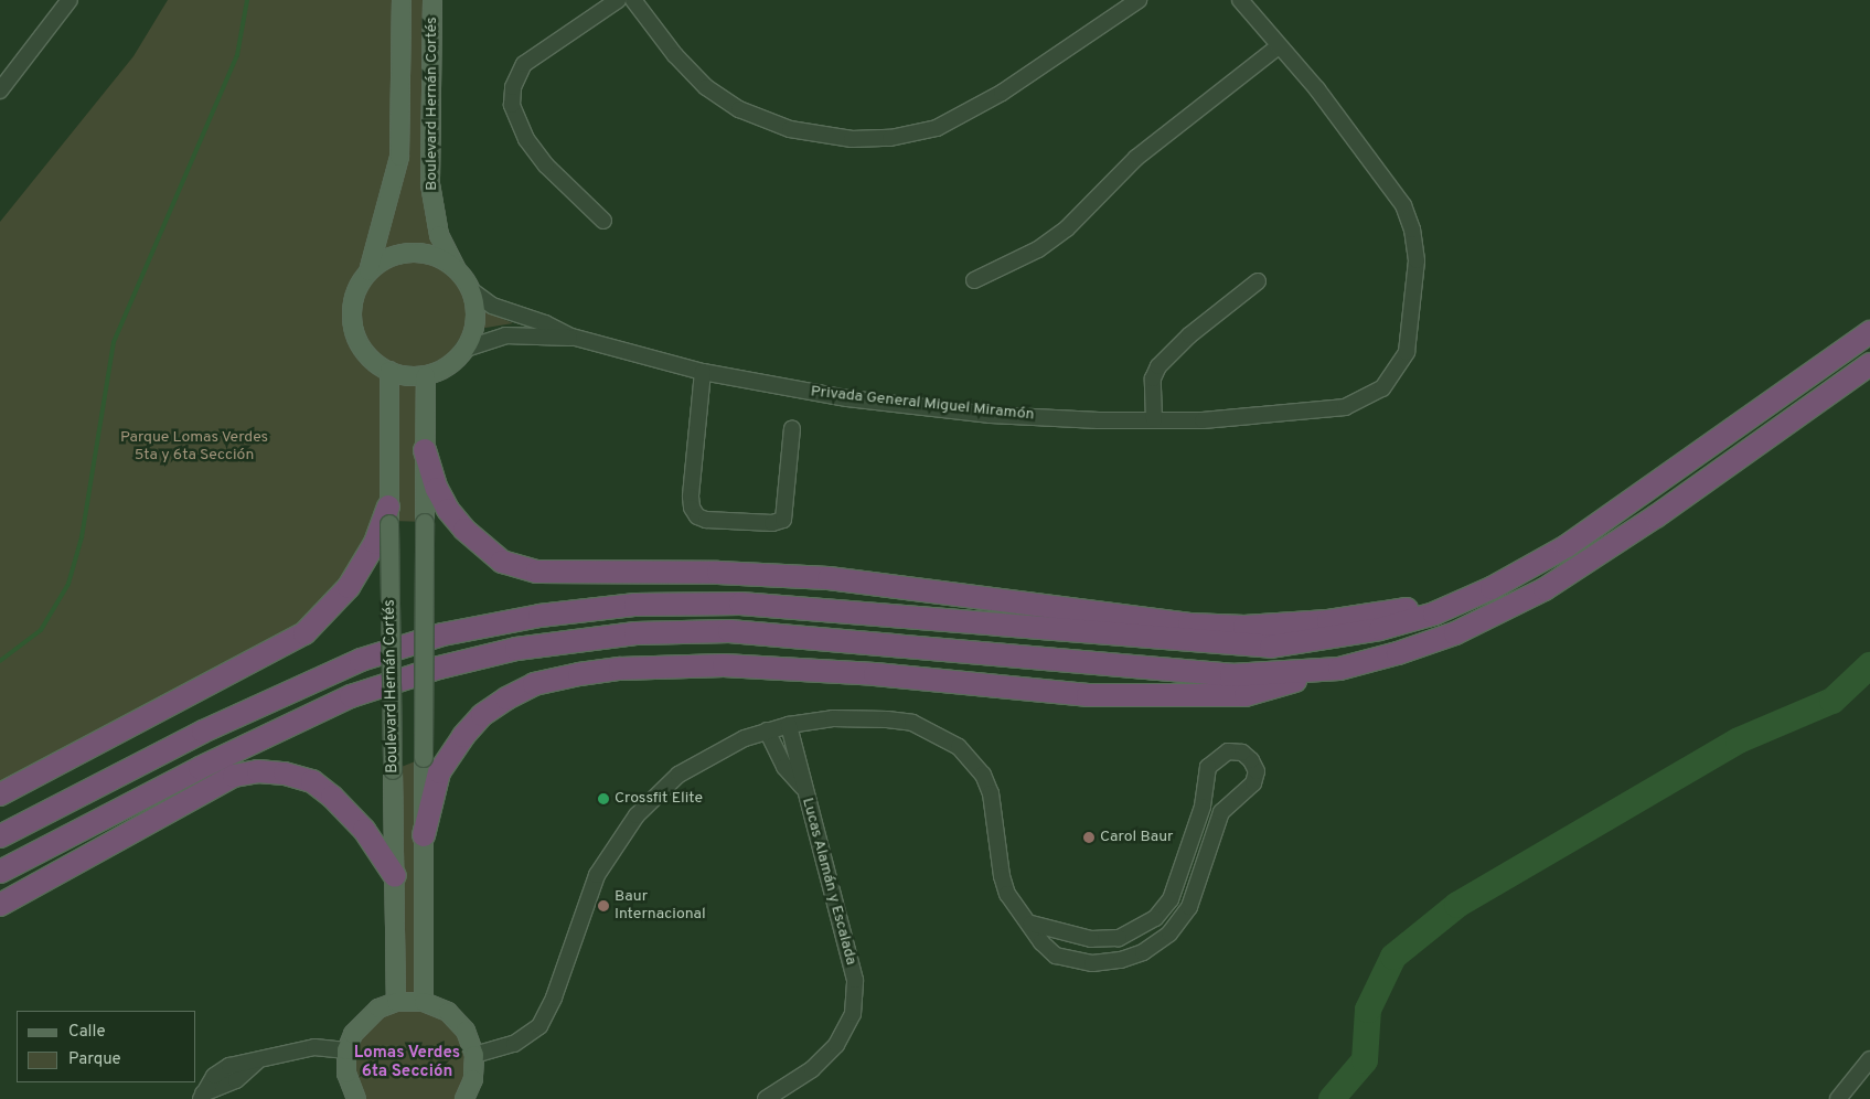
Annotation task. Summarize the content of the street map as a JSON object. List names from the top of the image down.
{
  "streets": {
    "main road": ["Boulevard Hernán Cortés"],
    "street": ["Privada General Miguel Miramón", "Lucas Alamán y Escalada"]
  },
  "crossings": [
    ["Boulevard Hernán Cortés", "Privada General Miguel Miramón"]
  ],
  "districts": ["Lomas Verdes 6ta Sección"],
  "parks": ["Parque Lomas Verdes 5ta y 6ta Sección"],
  "places": ["Crossfit Elite", "Carol Baur", "Baur Internacional"],
  "legend": ["Calle", "Parque"]
}
